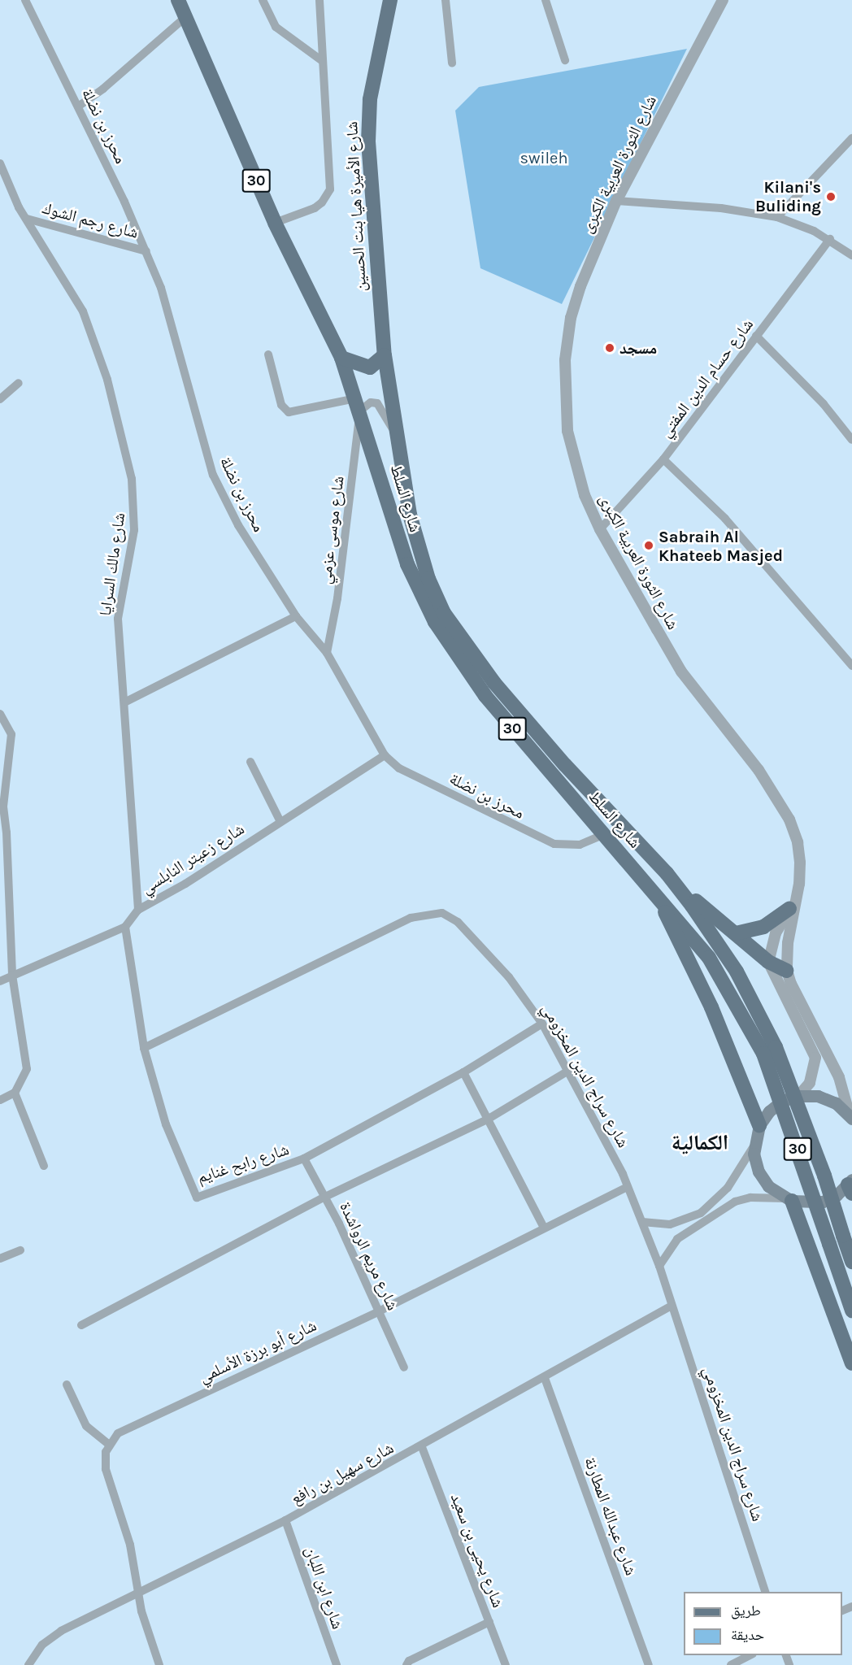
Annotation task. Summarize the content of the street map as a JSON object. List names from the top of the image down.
{
  "streets": {
    "main road": ["30", "شارع الأميرة هيا بنت الحسين", "شارع السلط"],
    "street": [
      "محرز بن نضلة",
      "شارع الثورة العربية الكبرى",
      "شارع رجم الشوك",
      "شارع حسام الدين المفتي",
      "شارع موسى عزمي",
      "شارع مالك السرايا",
      "شارع زعيتر النابلسي",
      "شارع سراج الدين المخزومي",
      "شارع رابح غنايم",
      "شارع مريم الرواشدة",
      "شارع أبو برزة الأسلمي",
      "شارع سهيل بن رافع",
      "شارع عبدالله المطارنة",
      "شارع يحيى بن سعيد",
      "شارع ابن اللبان"
    ]
  },
  "crossings": [
    ["محرز بن نضلة", "شارع رجم الشوك"],
    ["محرز بن نضلة", "شارع السلط"],
    ["محرز بن نضلة", "شارع موسى عزمي"],
    ["محرز بن نضلة", "شارع زعيتر النابلسي"],
    ["شارع الثورة العربية الكبرى", "شارع حسام الدين المفتي"],
    ["30", "شارع السلط"],
    ["شارع الأميرة هيا بنت الحسين", "شارع السلط"],
    ["شارع رجم الشوك", "شارع مالك السرايا"],
    ["شارع السلط", "شارع موسى عزمي"],
    ["شارع مالك السرايا", "شارع زعيتر النابلسي"],
    ["شارع زعيتر النابلسي", "شارع رابح غنايم"],
    ["شارع سراج الدين المخزومي", "شارع رابح غنايم"],
    ["شارع سراج الدين المخزومي", "شارع أبو برزة الأسلمي"],
    ["شارع سراج الدين المخزومي", "شارع سهيل بن رافع"],
    ["شارع رابح غنايم", "شارع مريم الرواشدة"],
    ["شارع مريم الرواشدة", "شارع أبو برزة الأسلمي"],
    ["شارع سهيل بن رافع", "شارع عبدالله المطارنة"],
    ["شارع سهيل بن رافع", "شارع يحيى بن سعيد"],
    ["شارع سهيل بن رافع", "شارع ابن اللبان"]
  ],
  "districts": ["الكمالية"],
  "parks": ["swileh"],
  "places": ["Kilani's Buliding", "مسجد", "Sabraih Al Khateeb Masjed"],
  "legend": ["طريق", "حديقة"]
}
